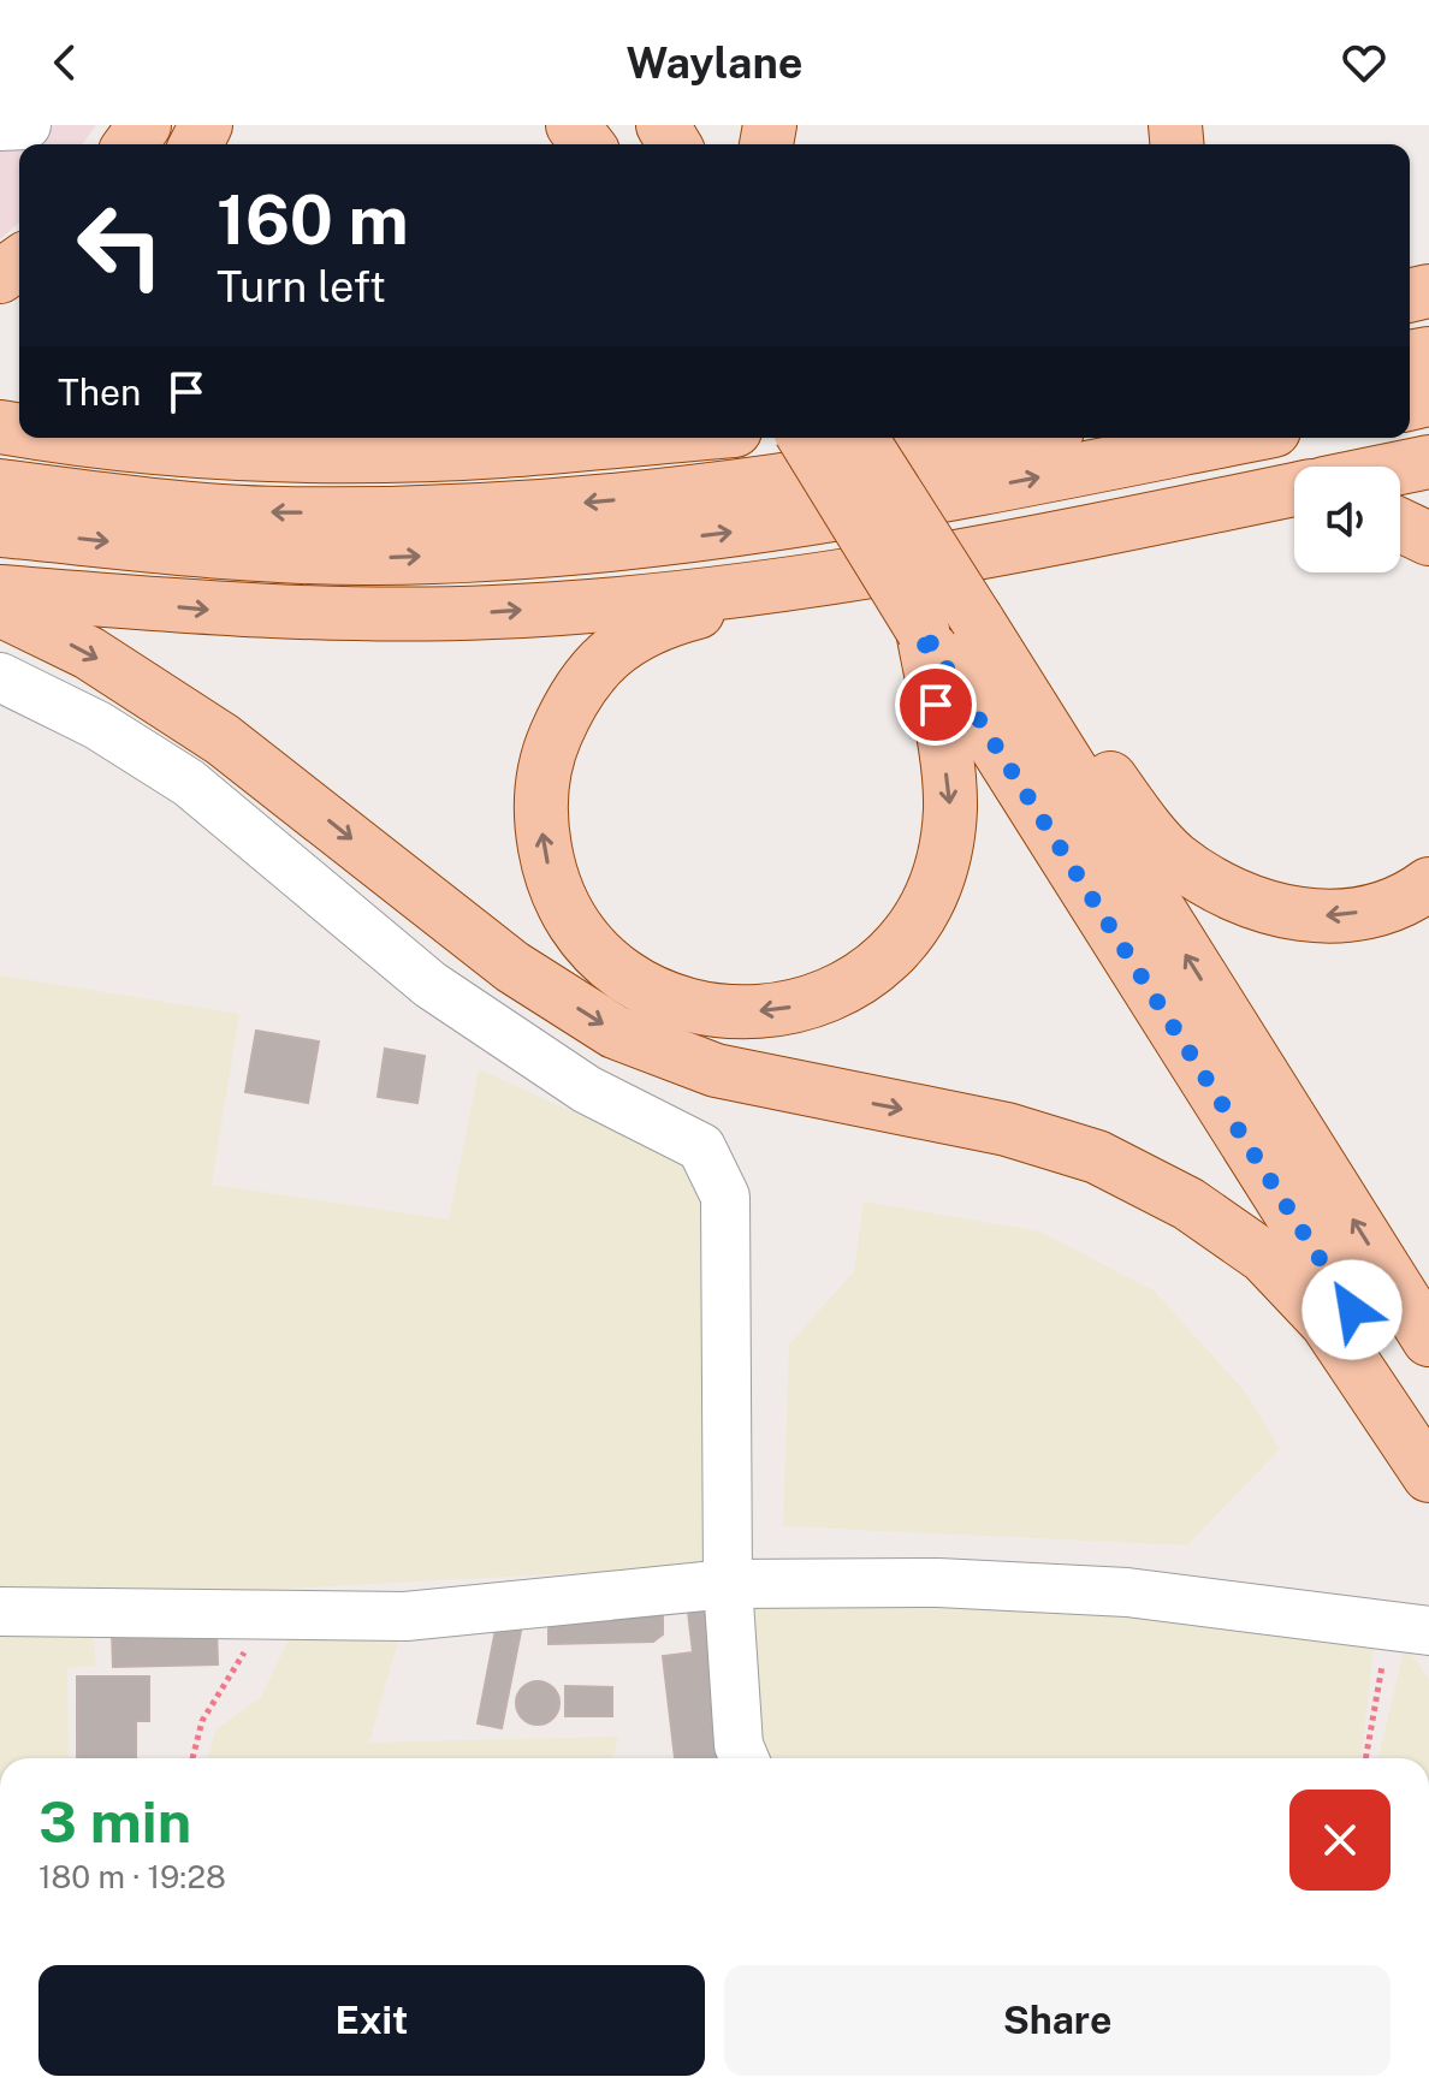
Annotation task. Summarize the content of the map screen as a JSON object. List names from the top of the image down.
{
  "page": {
    "header": "Waylane",
    "turn": ["160 m", "Turn left"],
    "then": "Then",
    "heading": ["3 min", "180 m · 19:28"],
    "buttons": ["Exit", "Share"]
  }
}
